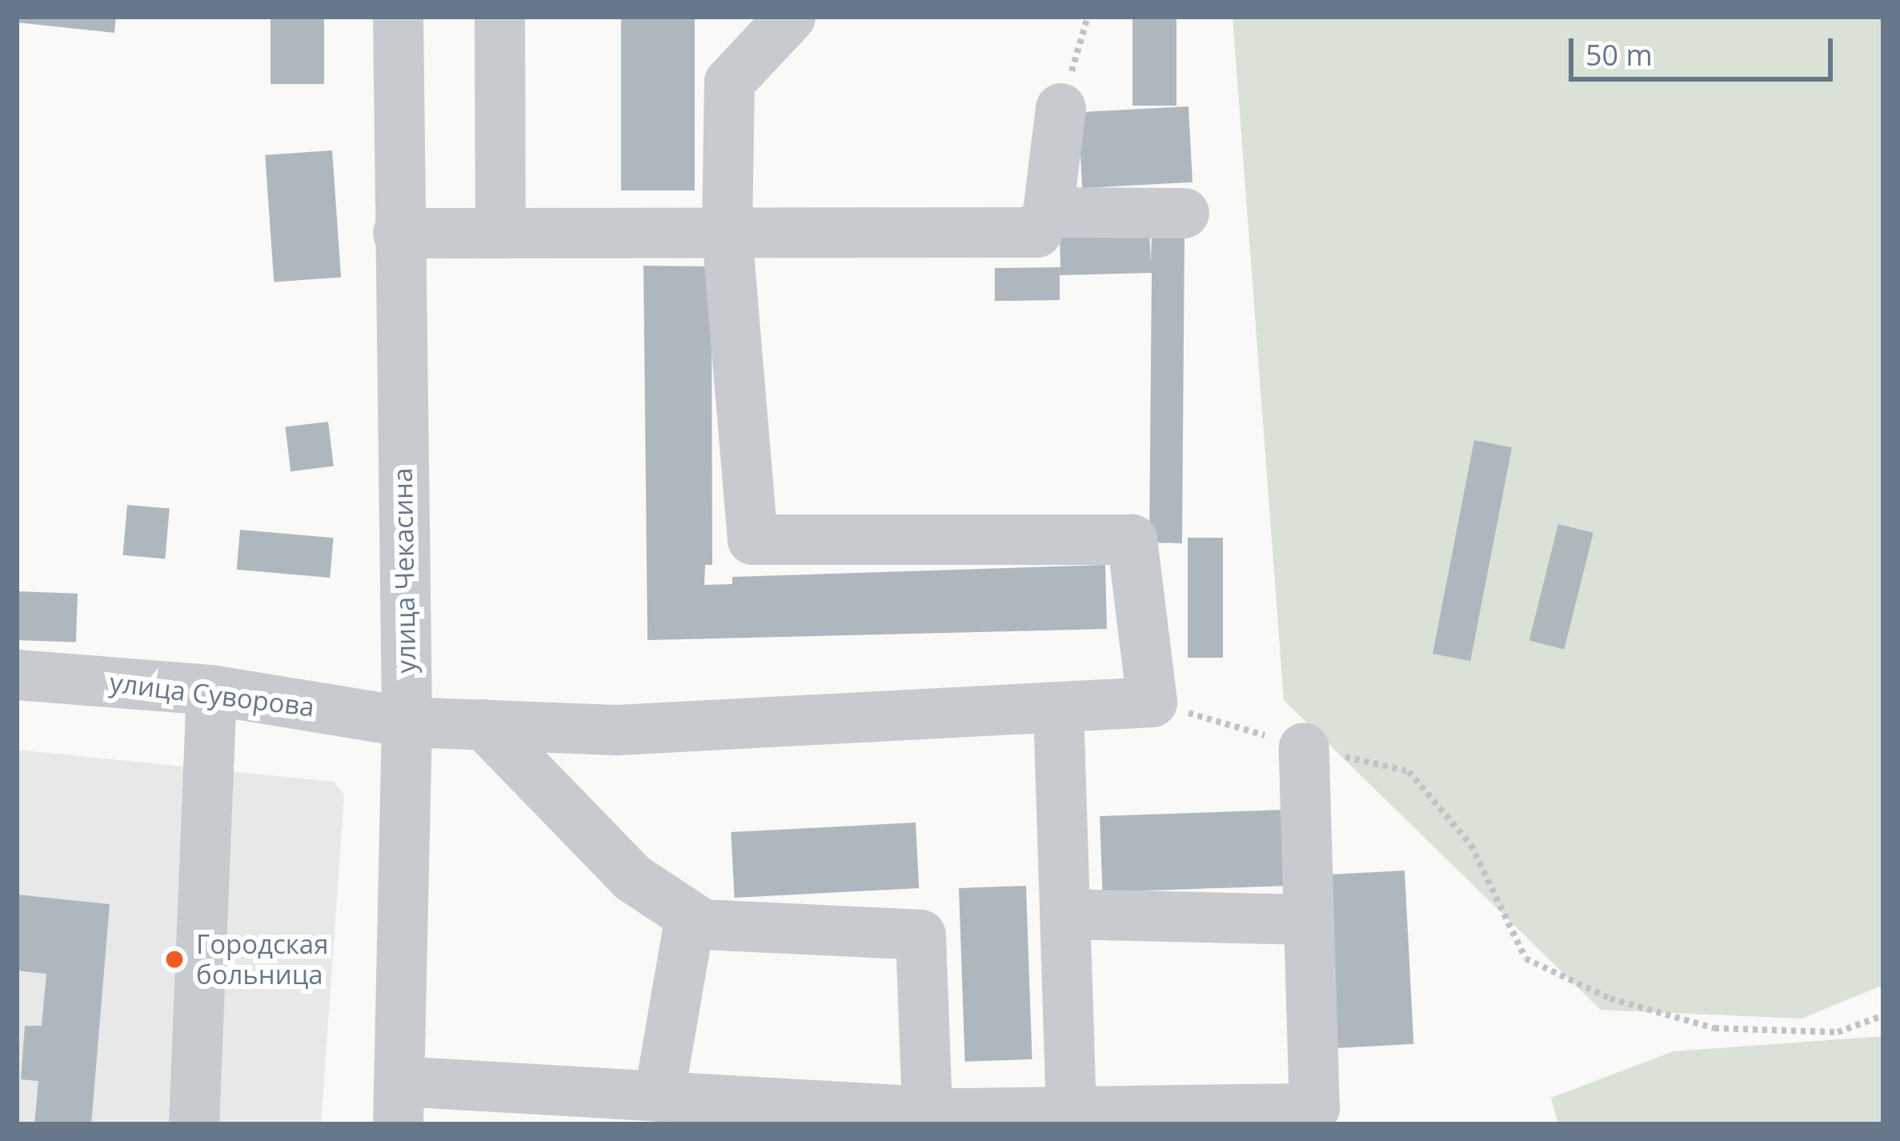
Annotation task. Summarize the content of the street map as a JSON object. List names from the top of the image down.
{
  "streets": {
    "street": ["улица Чекасина", "улица Суворова"]
  },
  "crossings": [
    ["улица Чекасина", "улица Суворова"]
  ],
  "places": ["Городская больница"],
  "scale_bar": "50 m"
}
